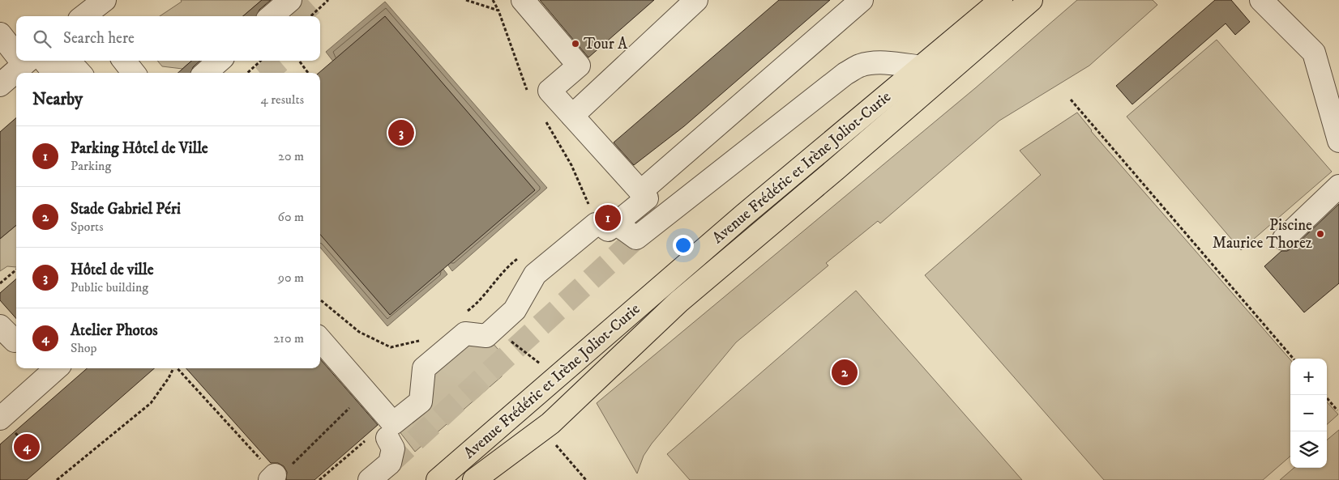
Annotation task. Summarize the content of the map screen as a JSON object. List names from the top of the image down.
{
  "streets": {
    "main road": ["Avenue Frédéric et Irène Joliot-Curie"]
  },
  "places": ["Tour A", "Piscine Maurice Thorez"],
  "page": {
    "search": "Search here",
    "heading": ["Nearby", "4 results"],
    "pins": [
      "3",
      "1",
      "2",
      "4"
    ],
    "list": [
      {
        "mark": "1",
        "name": "Parking Hôtel de Ville",
        "note": "Parking",
        "value": "20 m"
      },
      {
        "mark": "2",
        "name": "Stade Gabriel Péri",
        "note": "Sports",
        "value": "60 m"
      },
      {
        "mark": "3",
        "name": "Hôtel de ville",
        "note": "Public building",
        "value": "90 m"
      },
      {
        "mark": "4",
        "name": "Atelier Photos",
        "note": "Shop",
        "value": "210 m"
      }
    ],
    "map_buttons": ["+", "−"]
  }
}
